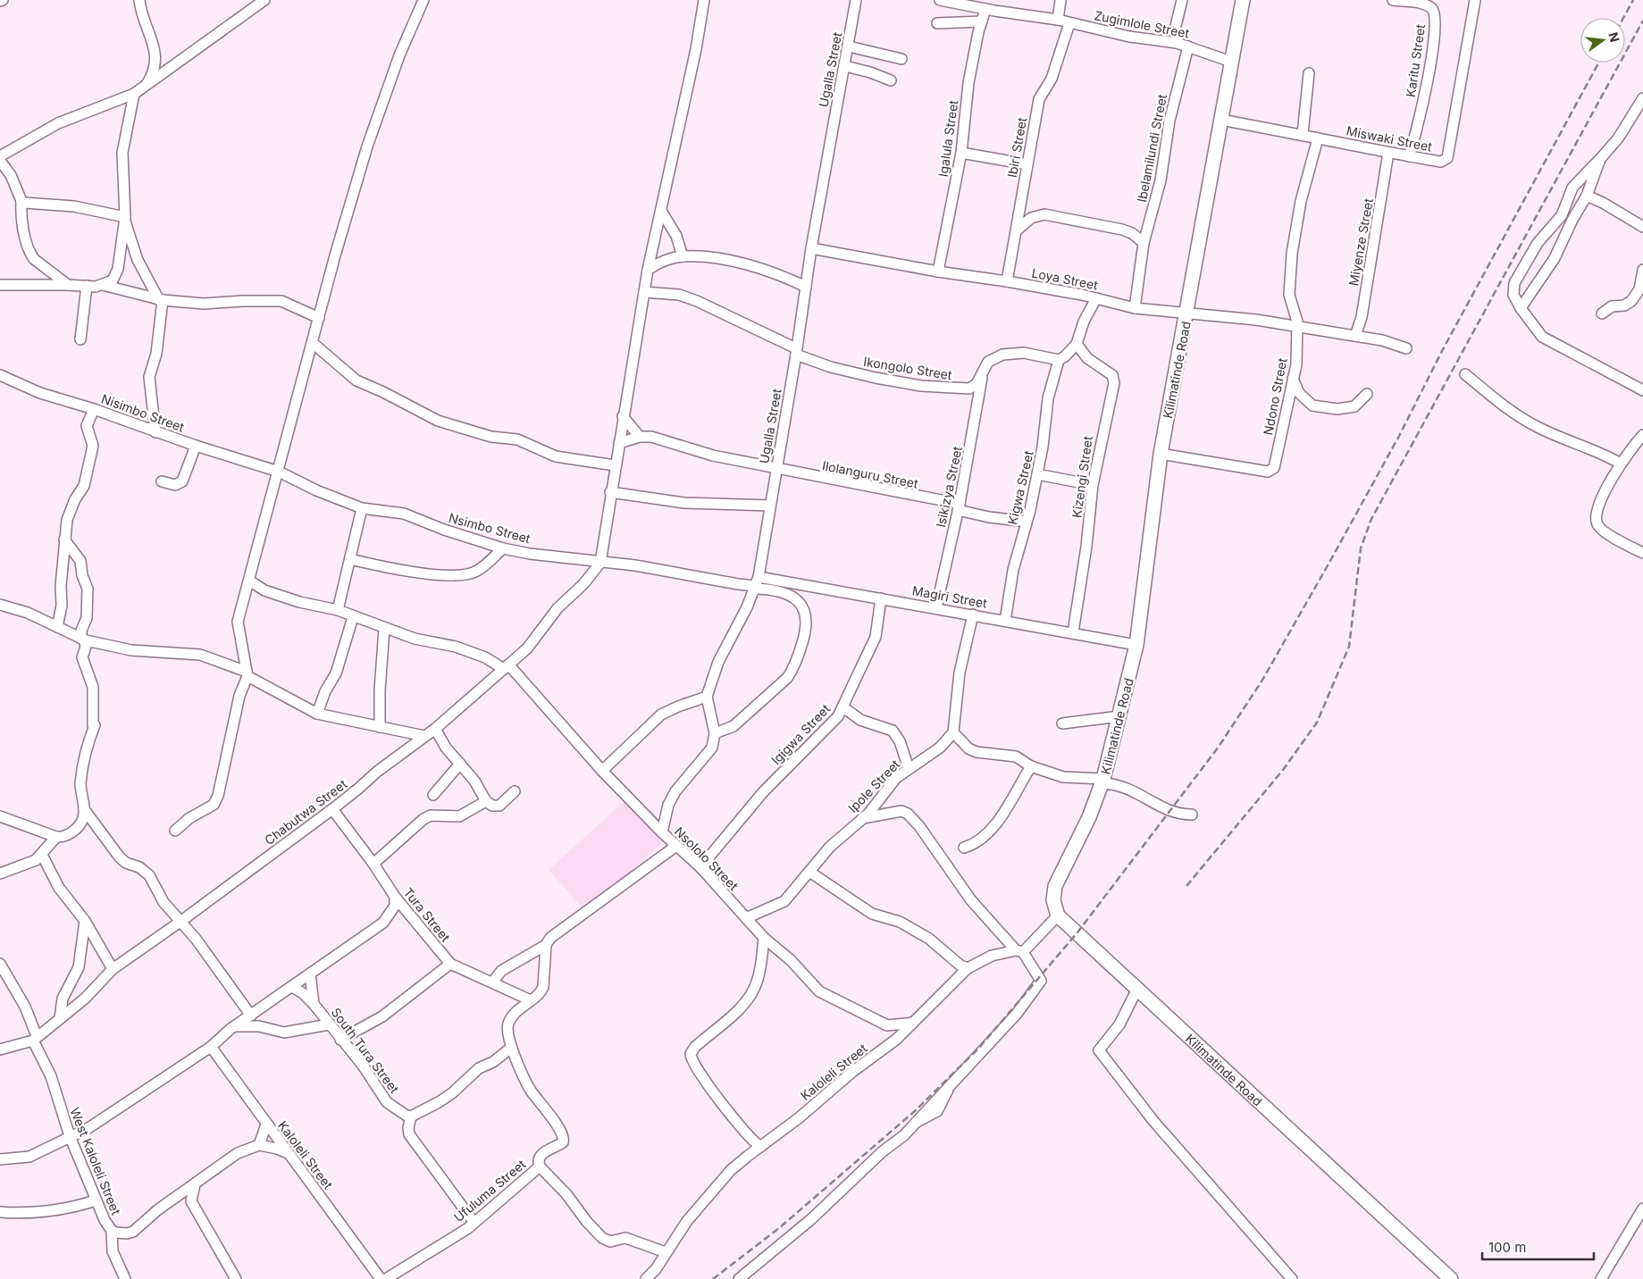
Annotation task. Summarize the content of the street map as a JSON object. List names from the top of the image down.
{
  "streets": {
    "main road": ["Kilimatinde Road"],
    "street": [
      "Zugimlole Street",
      "Karitu Street",
      "Ugalla Street",
      "Igalula Street",
      "Miswaki Street",
      "Ibiri Street",
      "Ibelamilundi Street",
      "Miyenze Street",
      "Loya Street",
      "Ikongolo Street",
      "Ndono Street",
      "Nisimbo Street",
      "Ilolanguru Street",
      "Kizengi Street",
      "Isikizya Street",
      "Kigwa Street",
      "Nsimbo Street",
      "Magiri Street",
      "Igigwa Street",
      "Ipole Street",
      "Chabutwa Street",
      "Nsololo Street",
      "Tura Street",
      "South Tura Street",
      "Kaloleli Street",
      "West Kaloleli Street",
      "Ufuluma Street"
    ]
  },
  "crossings": [
    ["Zugimlole Street", "Igalula Street"],
    ["Zugimlole Street", "Ibiri Street"],
    ["Zugimlole Street", "Ibelamilundi Street"],
    ["Zugimlole Street", "Kilimatinde Road"],
    ["Karitu Street", "Miswaki Street"],
    ["Ugalla Street", "Loya Street"],
    ["Ugalla Street", "Ikongolo Street"],
    ["Ugalla Street", "Ilolanguru Street"],
    ["Ugalla Street", "Nsimbo Street"],
    ["Ugalla Street", "Magiri Street"],
    ["Igalula Street", "Loya Street"],
    ["Miswaki Street", "Miyenze Street"],
    ["Miswaki Street", "Kilimatinde Road"],
    ["Miswaki Street", "Ndono Street"],
    ["Ibiri Street", "Loya Street"],
    ["Ibelamilundi Street", "Loya Street"],
    ["Miyenze Street", "Loya Street"],
    ["Loya Street", "Kilimatinde Road"],
    ["Loya Street", "Ndono Street"],
    ["Ikongolo Street", "Isikizya Street"],
    ["Ikongolo Street", "Kigwa Street"],
    ["Kilimatinde Road", "Ndono Street"],
    ["Kilimatinde Road", "Magiri Street"],
    ["Nisimbo Street", "Nsimbo Street"],
    ["Ilolanguru Street", "Isikizya Street"],
    ["Ilolanguru Street", "Kigwa Street"],
    ["Kizengi Street", "Magiri Street"],
    ["Isikizya Street", "Magiri Street"],
    ["Kigwa Street", "Magiri Street"],
    ["Nsimbo Street", "Magiri Street"],
    ["Nsimbo Street", "Chabutwa Street"],
    ["Magiri Street", "Igigwa Street"],
    ["Igigwa Street", "Nsololo Street"],
    ["Ipole Street", "Nsololo Street"],
    ["Chabutwa Street", "Nsololo Street"],
    ["Chabutwa Street", "Tura Street"],
    ["Chabutwa Street", "West Kaloleli Street"],
    ["Nsololo Street", "Kaloleli Street"],
    ["Tura Street", "Ufuluma Street"]
  ],
  "scale_bar": "100 m",
  "north": "right"
}
